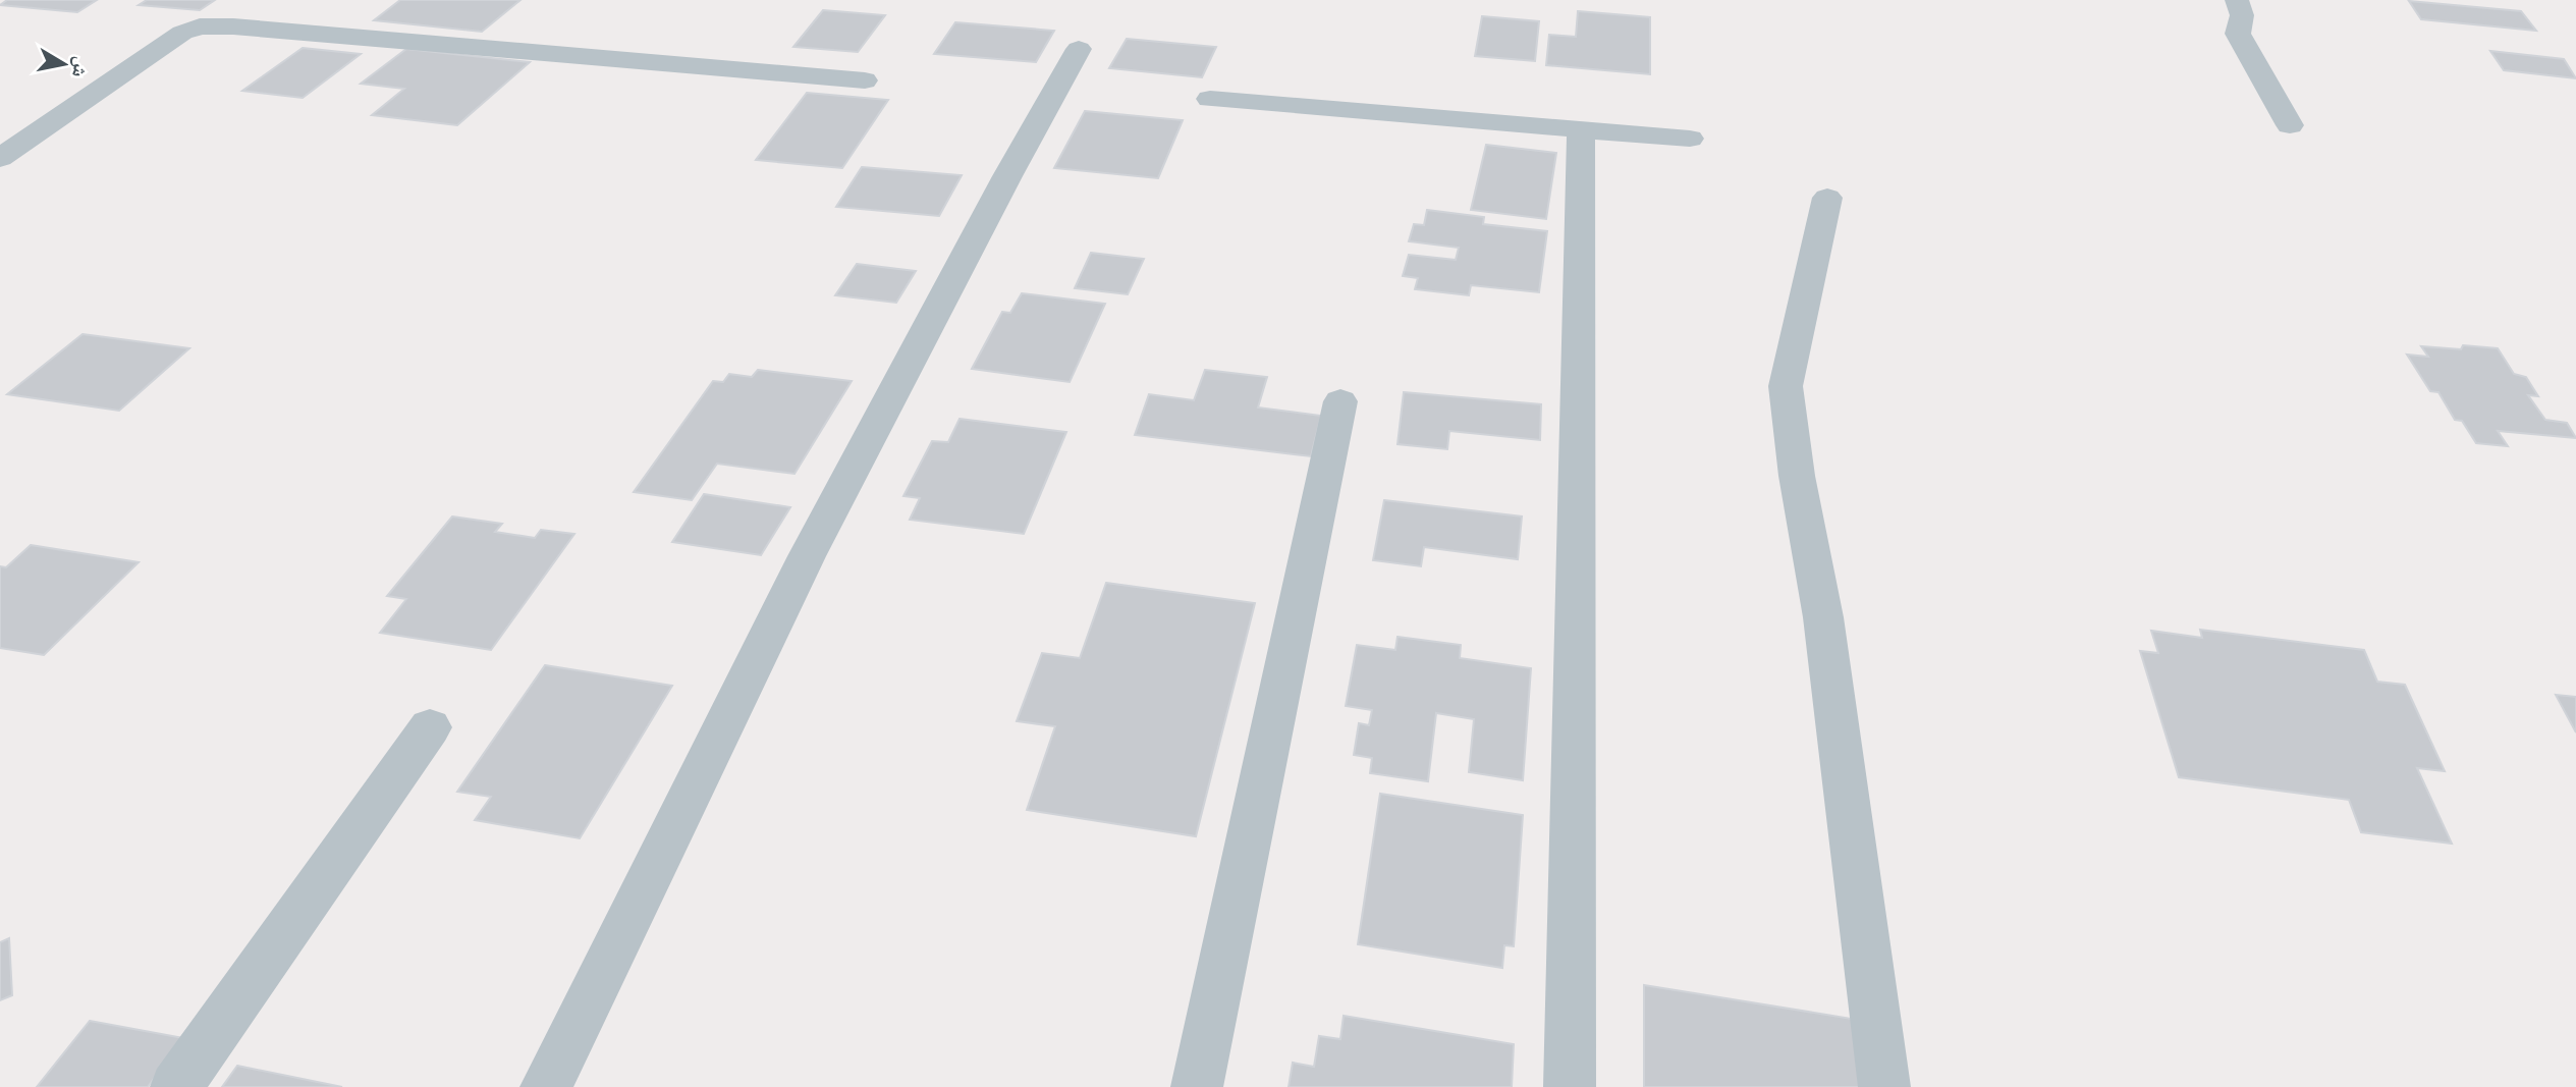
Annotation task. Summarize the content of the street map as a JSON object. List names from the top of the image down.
{
  "north": "right"
}
